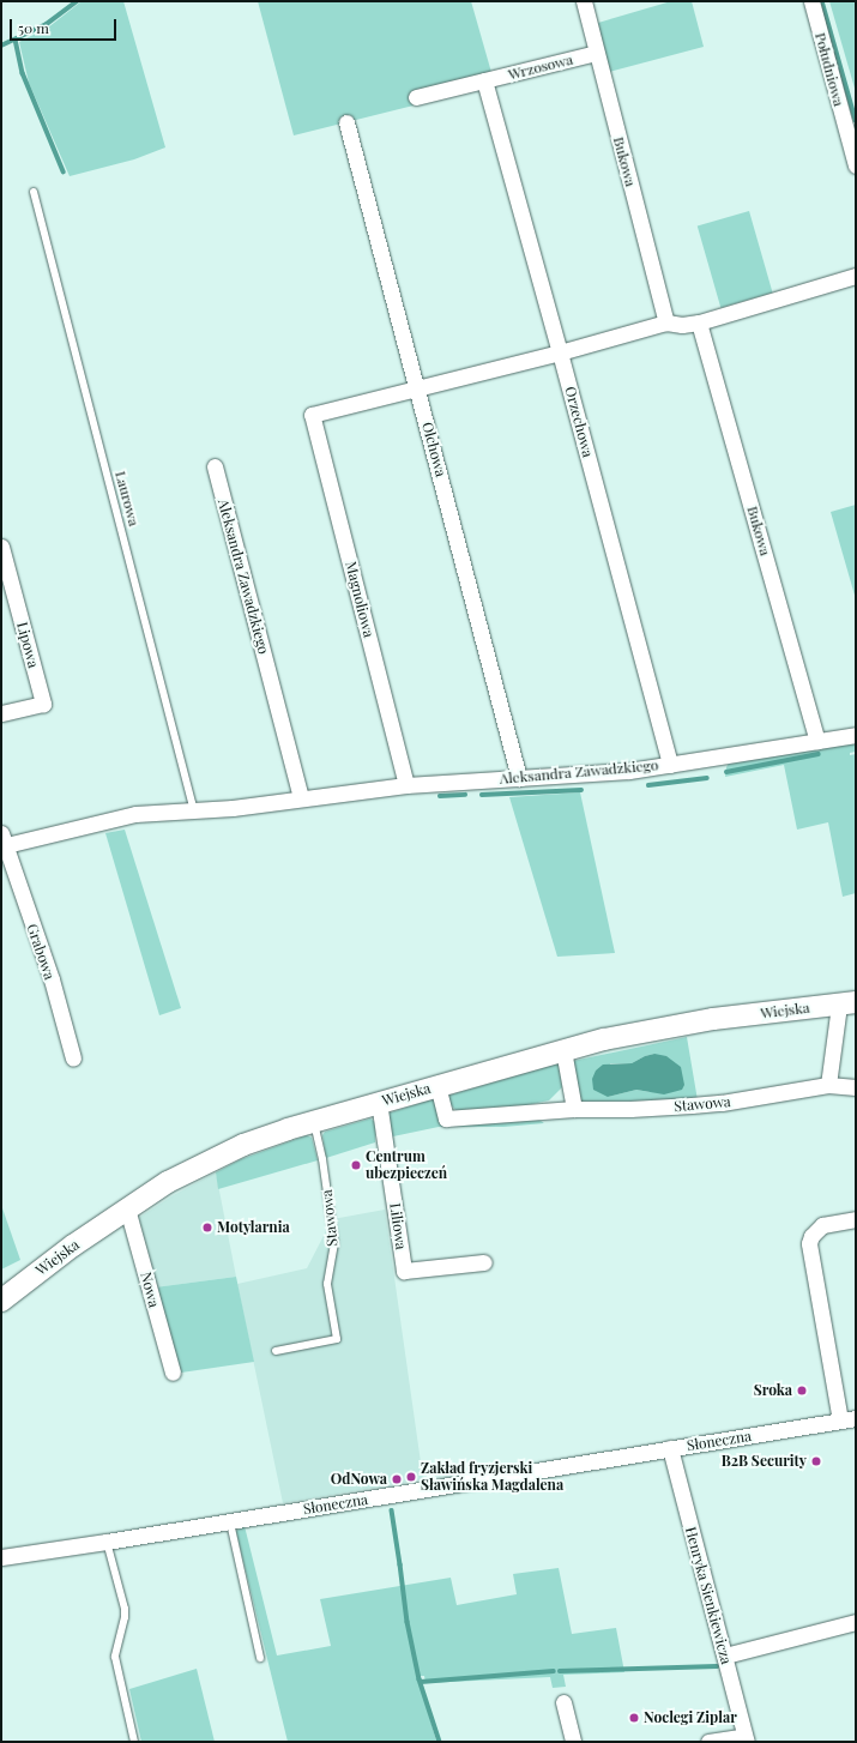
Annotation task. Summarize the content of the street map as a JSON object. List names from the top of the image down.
{
  "streets": {
    "street": [
      "Wrzosowa",
      "Południowa",
      "Bukowa",
      "Orzechowa",
      "Olchowa",
      "Aleksandra Zawadzkiego",
      "Magnoliowa",
      "Lipowa",
      "Grabowa",
      "Wiejska",
      "Stawowa",
      "Liliowa",
      "Nowa",
      "Słoneczna",
      "Henryka Sienkiewicza"
    ],
    "lane": ["Laurowa"]
  },
  "crossings": [
    ["Wrzosowa", "Bukowa"],
    ["Wrzosowa", "Orzechowa"],
    ["Bukowa", "Aleksandra Zawadzkiego"],
    ["Orzechowa", "Aleksandra Zawadzkiego"],
    ["Olchowa", "Aleksandra Zawadzkiego"],
    ["Olchowa", "Magnoliowa"],
    ["Laurowa", "Aleksandra Zawadzkiego"],
    ["Aleksandra Zawadzkiego", "Magnoliowa"],
    ["Aleksandra Zawadzkiego", "Grabowa"],
    ["Wiejska", "Stawowa"],
    ["Wiejska", "Liliowa"],
    ["Wiejska", "Nowa"],
    ["Słoneczna", "Henryka Sienkiewicza"]
  ],
  "places": [
    "Centrum ubezpieczeń",
    "Motylarnia",
    "Sroka",
    "B2B Security",
    "Zakład fryzjerski Sławińska Magdalena",
    "OdNowa",
    "Noclegi Ziplar"
  ],
  "scale_bar": "50 m"
}
